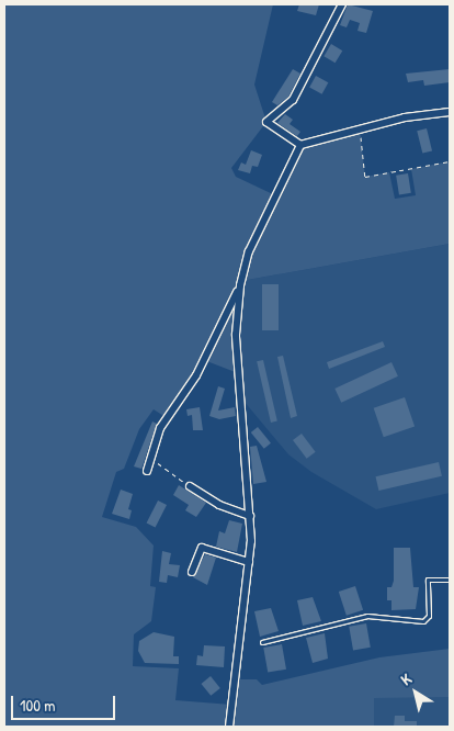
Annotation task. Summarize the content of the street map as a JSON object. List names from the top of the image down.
{
  "scale_bar": "100 m",
  "north": "top left"
}
